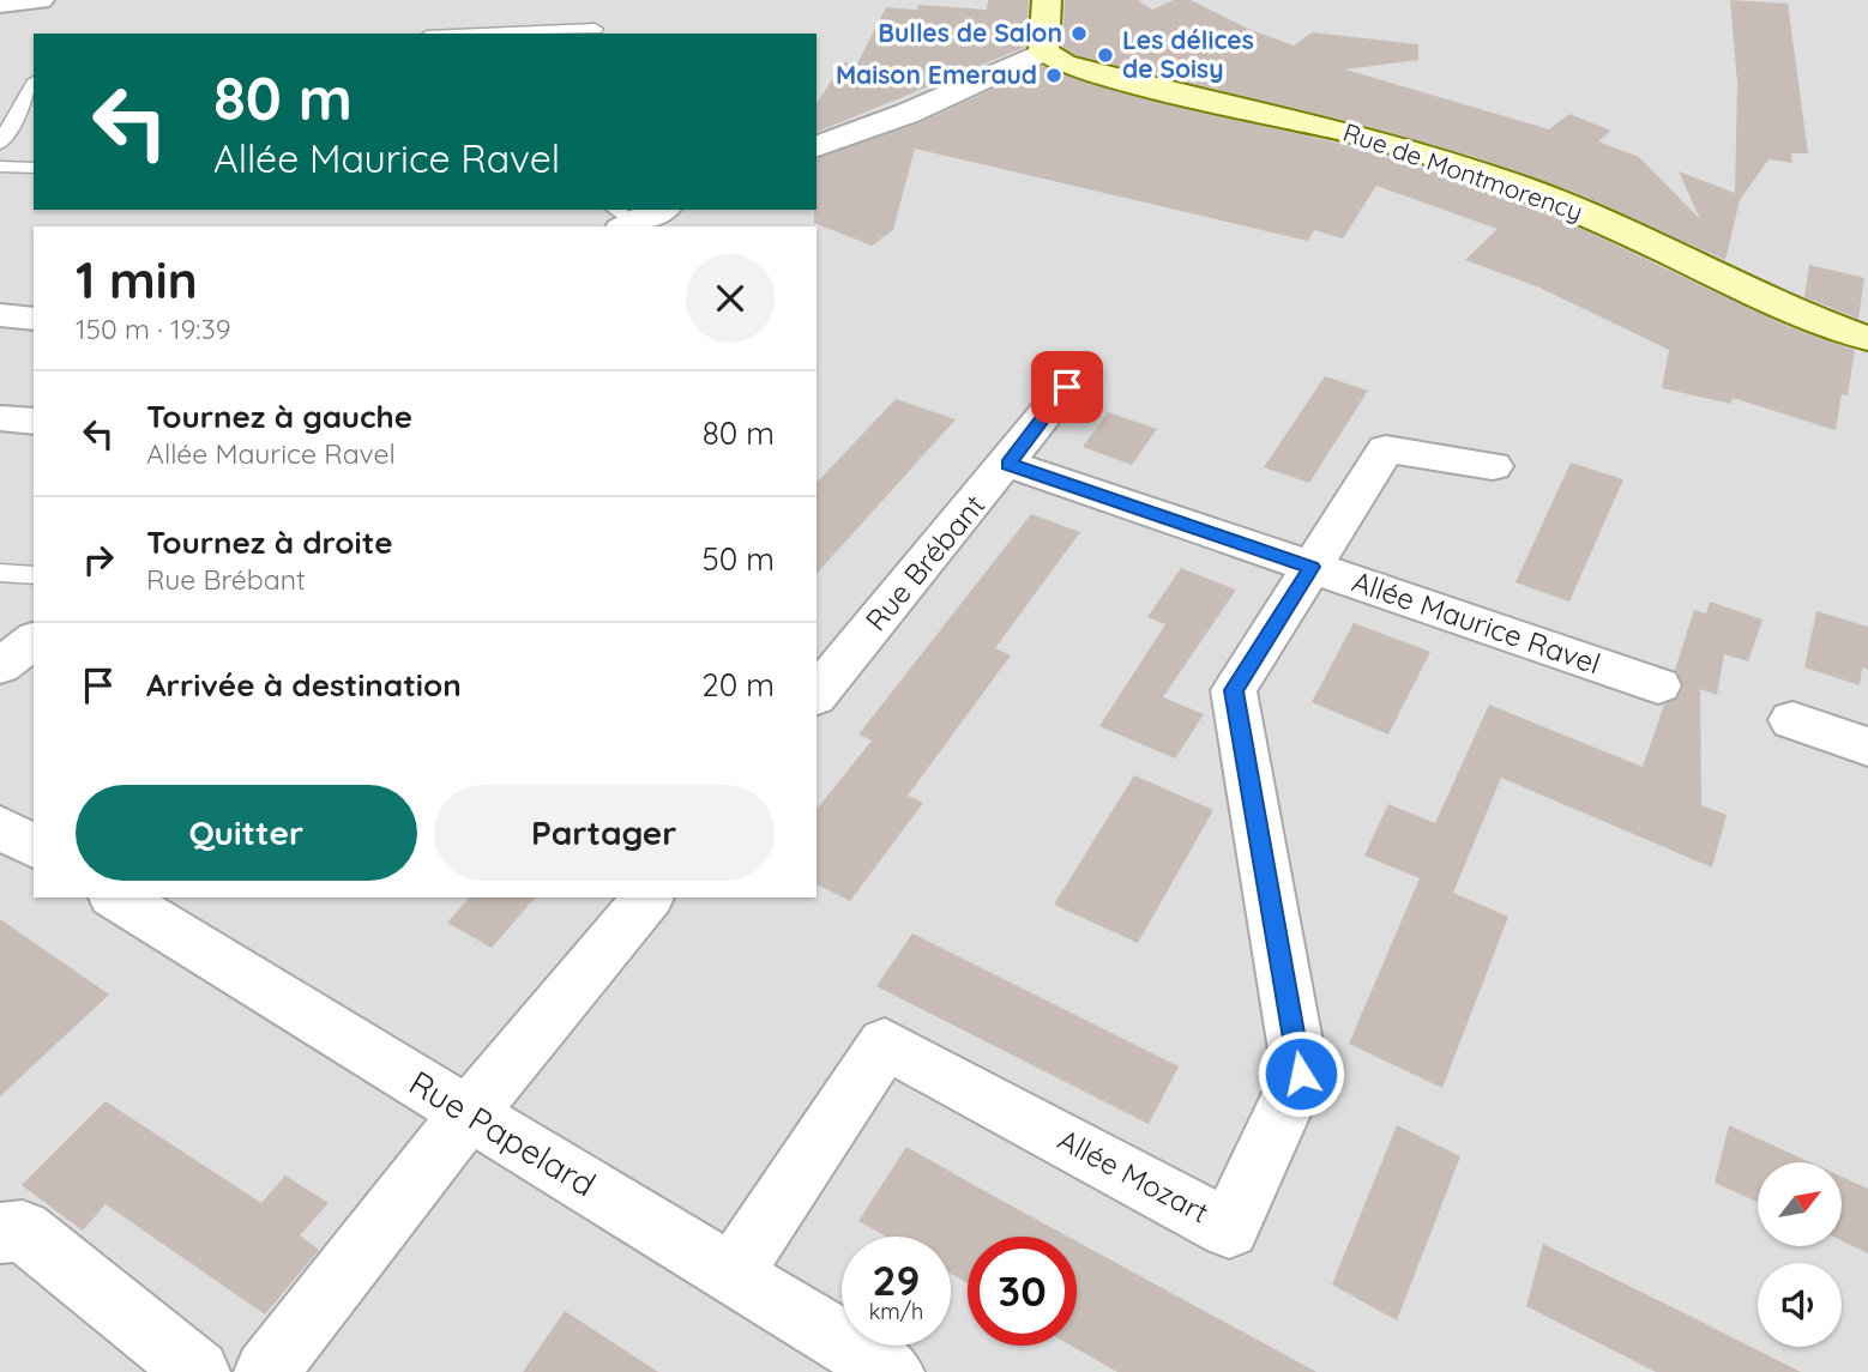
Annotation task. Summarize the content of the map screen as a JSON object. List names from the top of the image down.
{
  "streets": {
    "street": [
      "Rue de Montmorency",
      "Rue Brébant",
      "Allée Maurice Ravel",
      "Rue Papelard",
      "Allée Mozart"
    ]
  },
  "crossings": [
    ["Rue Brébant", "Allée Maurice Ravel"],
    ["Allée Maurice Ravel", "Allée Mozart"],
    ["Rue Papelard", "Allée Mozart"]
  ],
  "places": ["Bulles de Salon", "Les délices de Soisy", "Maison Emeraud"],
  "north": "top right",
  "page": {
    "turn": ["80 m", "Allée Maurice Ravel"],
    "heading": ["1 min", "150 m · 19:39"],
    "list": [
      {
        "name": "Tournez à gauche",
        "note": "Allée Maurice Ravel",
        "value": "80 m"
      },
      {
        "name": "Tournez à droite",
        "note": "Rue Brébant",
        "value": "50 m"
      },
      {
        "name": "Arrivée à destination",
        "value": "20 m"
      }
    ],
    "buttons": ["Quitter", "Partager"],
    "speed": "29 km/h",
    "limit": "30"
  }
}
